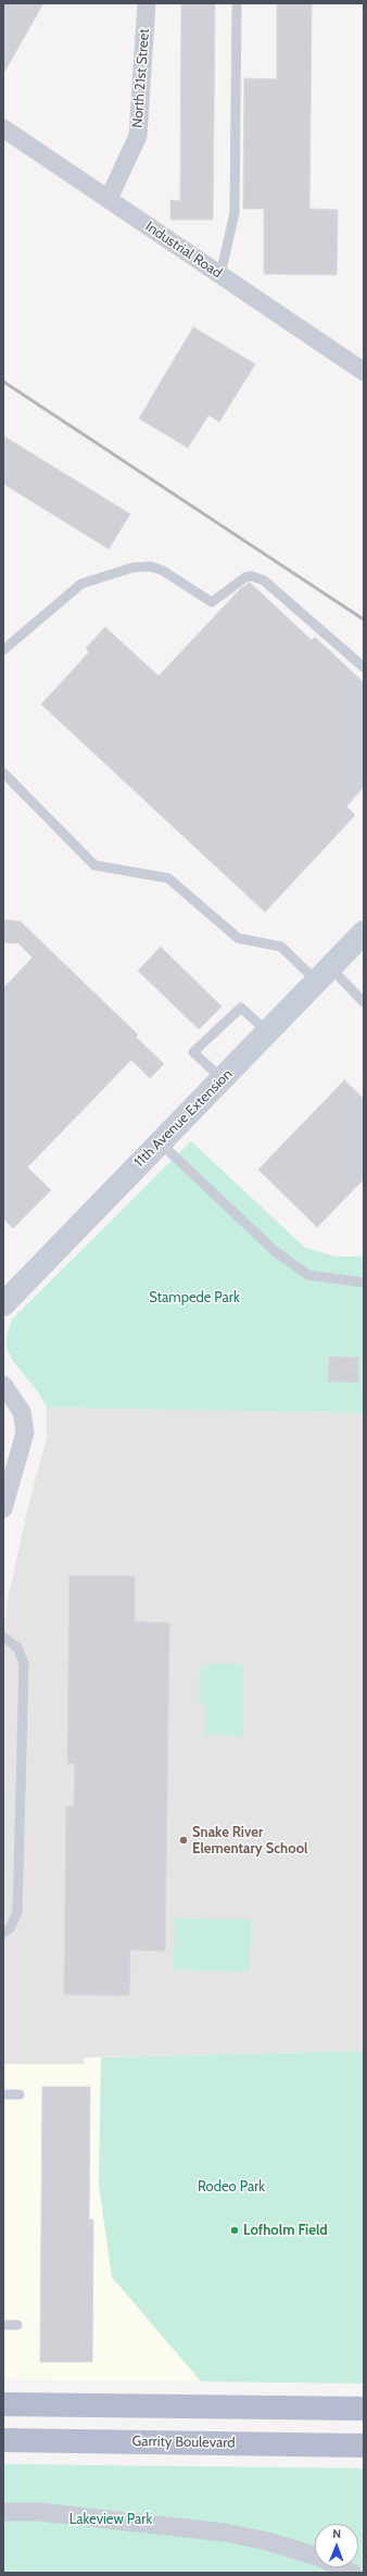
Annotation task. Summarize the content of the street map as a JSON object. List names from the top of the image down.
{
  "streets": {
    "main road": ["Garrity Boulevard"],
    "street": ["North 21st Street", "Industrial Road", "11th Avenue Extension"]
  },
  "crossings": [
    ["North 21st Street", "Industrial Road"]
  ],
  "parks": ["Stampede Park", "Rodeo Park", "Lakeview Park"],
  "places": ["Snake River Elementary School", "Lofholm Field"],
  "north": "top"
}
